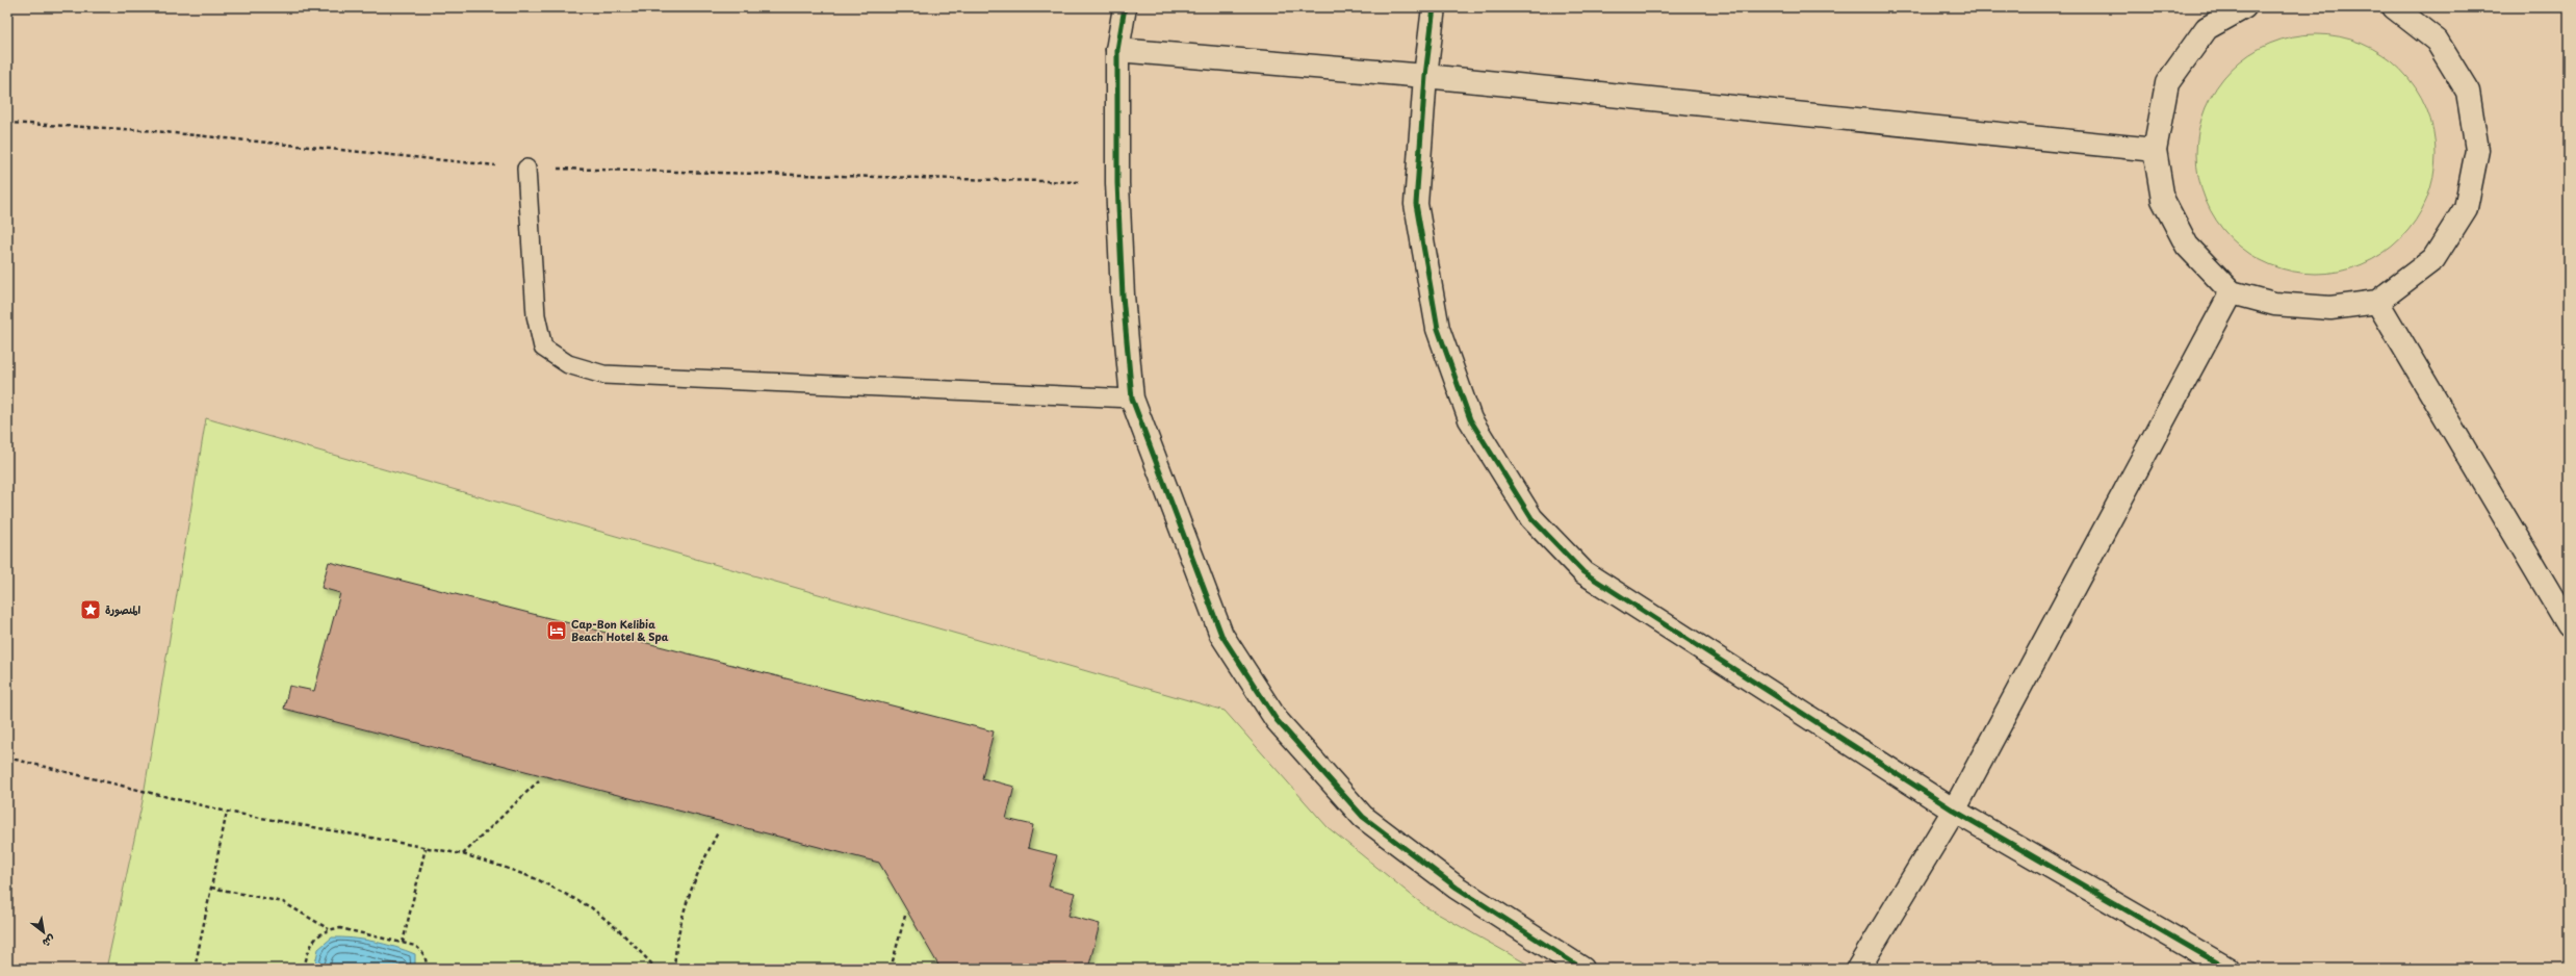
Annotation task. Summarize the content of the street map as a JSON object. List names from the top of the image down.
{
  "places": {
    "place": ["المنصورة"],
    "hotel": ["Cap-Bon Kelibia Beach Hotel & Spa"]
  },
  "north": "bottom right"
}
